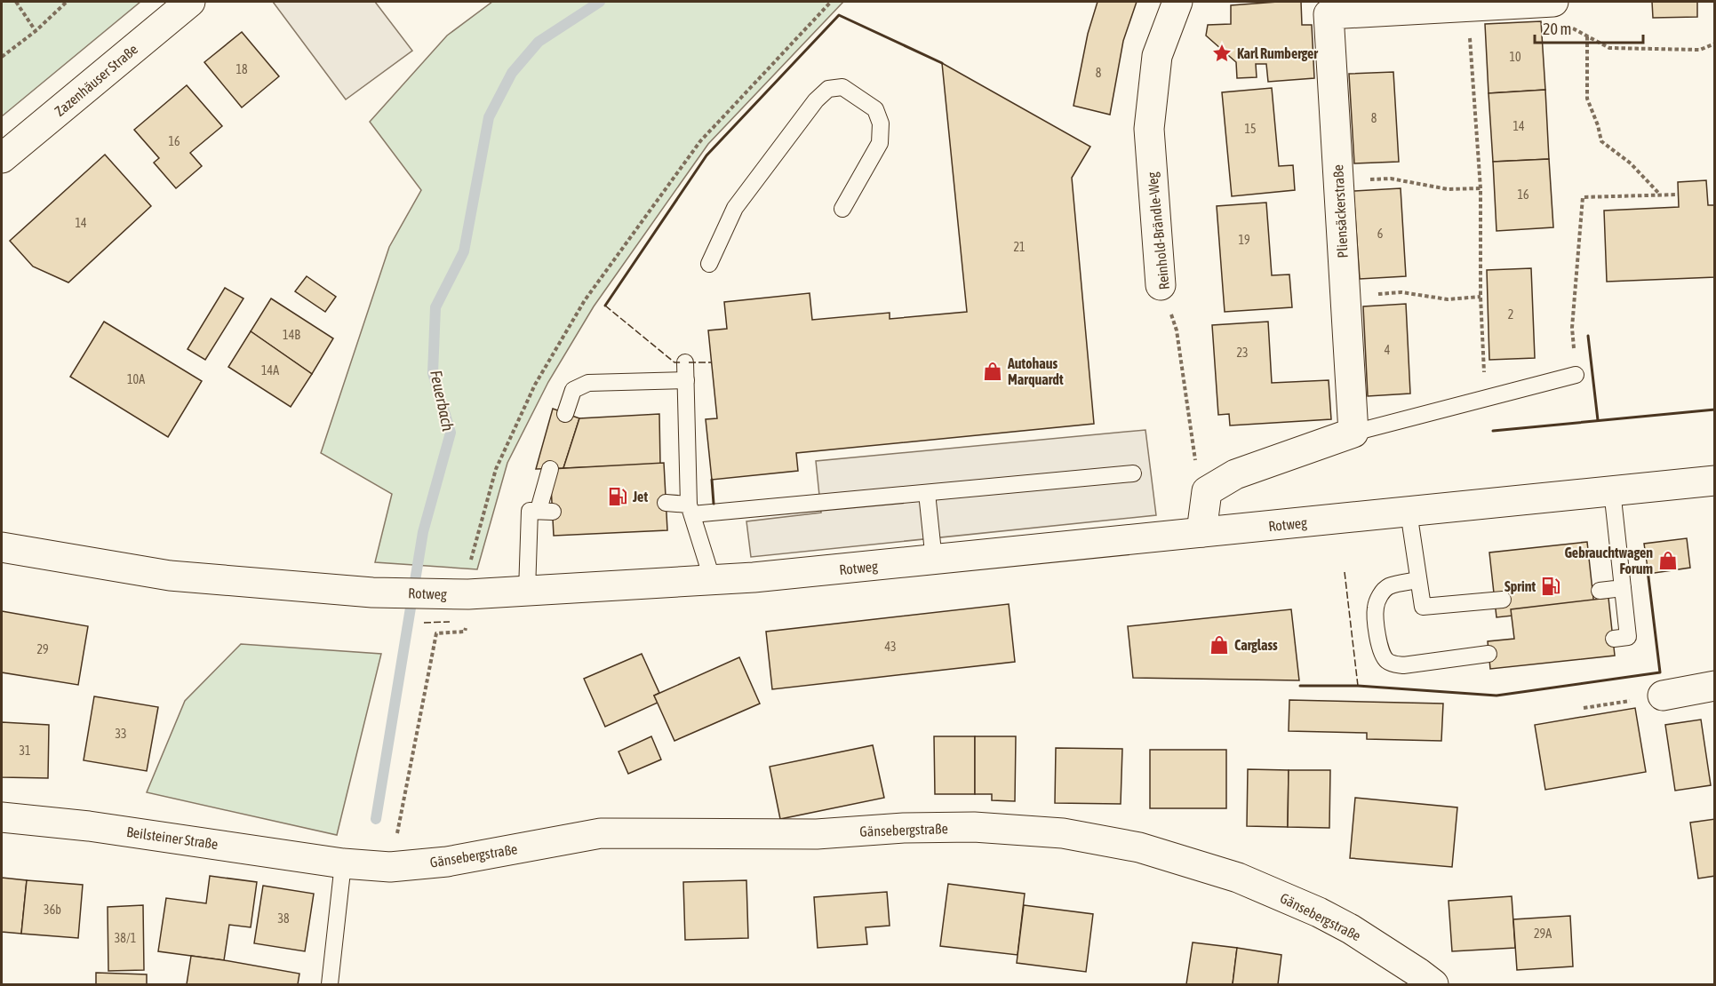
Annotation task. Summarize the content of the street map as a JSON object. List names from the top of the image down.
{
  "streets": {
    "street": [
      "Zazenhäuser Straße",
      "Pliensäckerstraße",
      "Reinhold-Brändle-Weg",
      "Rotweg",
      "Gänsebergstraße",
      "Beilsteiner Straße"
    ]
  },
  "crossings": [
    ["Gänsebergstraße", "Beilsteiner Straße"]
  ],
  "water": ["Feuerbach"],
  "places": {
    "place": ["Karl Rumberger"],
    "shop": ["Autohaus Marquardt", "Gebrauchtwagen Forum", "Carglass"],
    "fuel station": ["Jet", "Sprint"]
  },
  "house_numbers": [
    "10",
    "18",
    "8",
    "8",
    "14",
    "15",
    "16",
    "16",
    "14",
    "6",
    "19",
    "21",
    "2",
    "14B",
    "4",
    "23",
    "14A",
    "10A",
    "43",
    "29",
    "33",
    "31",
    "36b",
    "38",
    "29A",
    "38/1"
  ],
  "scale_bar": "20 m"
}
